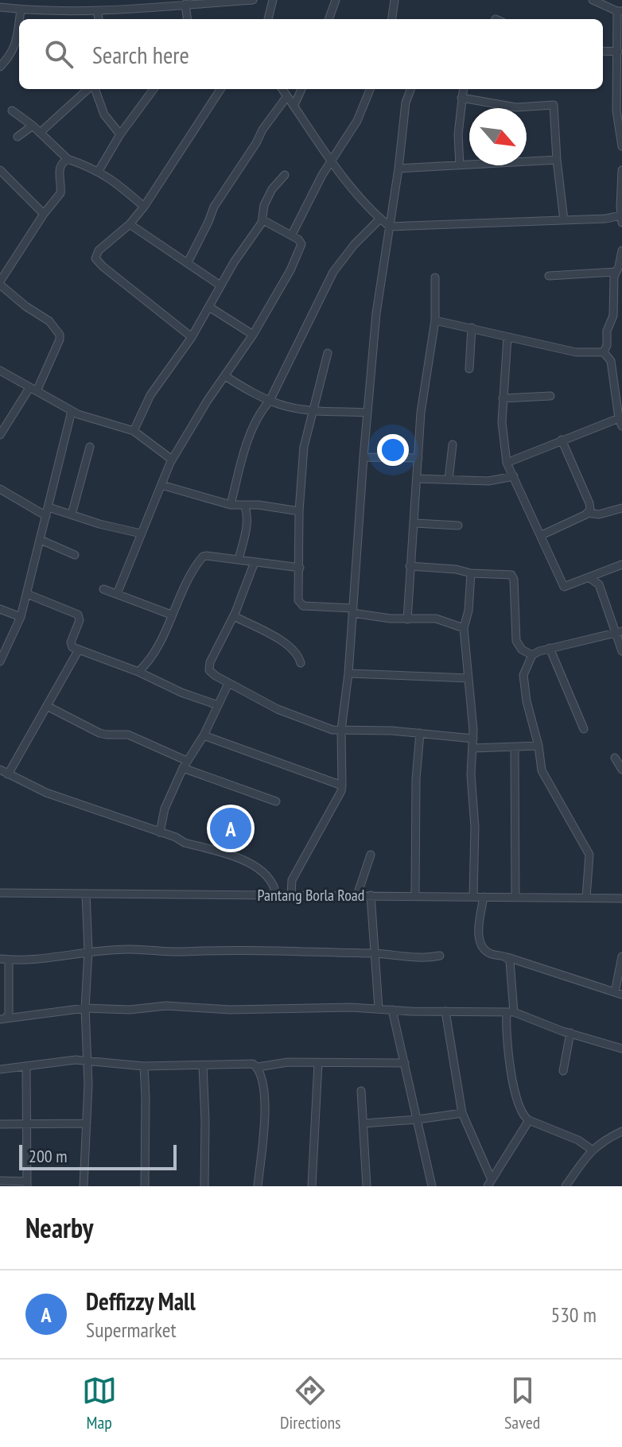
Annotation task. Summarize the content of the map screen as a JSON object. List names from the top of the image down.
{
  "streets": {
    "street": ["Pantang Borla Road"]
  },
  "scale_bar": "200 m",
  "north": "bottom right",
  "page": {
    "search": "Search here",
    "pins": "A",
    "scale": "200 m",
    "heading": "Nearby",
    "list": [
      {
        "mark": "A",
        "name": "Deffizzy Mall",
        "note": "Supermarket",
        "value": "530 m"
      }
    ],
    "nav": ["Map", "Directions", "Saved"]
  }
}
